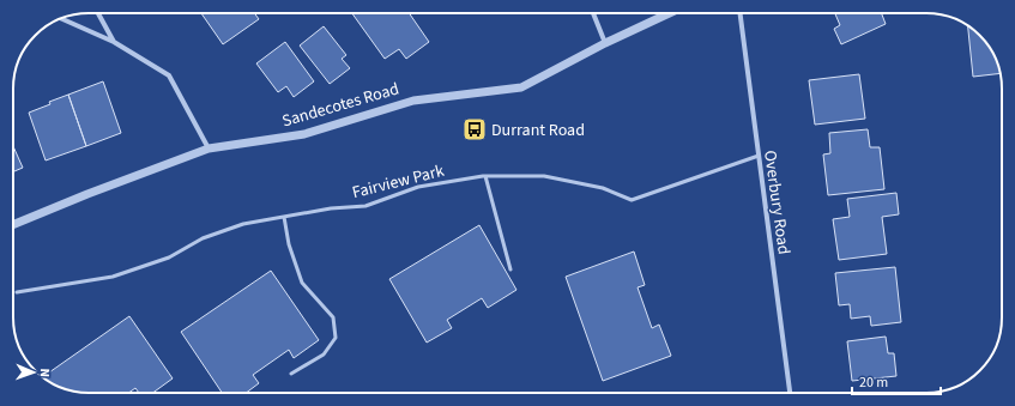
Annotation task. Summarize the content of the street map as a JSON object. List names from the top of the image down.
{
  "streets": {
    "street": ["Sandecotes Road", "Overbury Road"],
    "lane": ["Fairview Park"]
  },
  "crossings": [
    ["Fairview Park", "Overbury Road"]
  ],
  "places": {
    "bus stop": ["Durrant Road"]
  },
  "scale_bar": "20 m",
  "north": "right"
}
